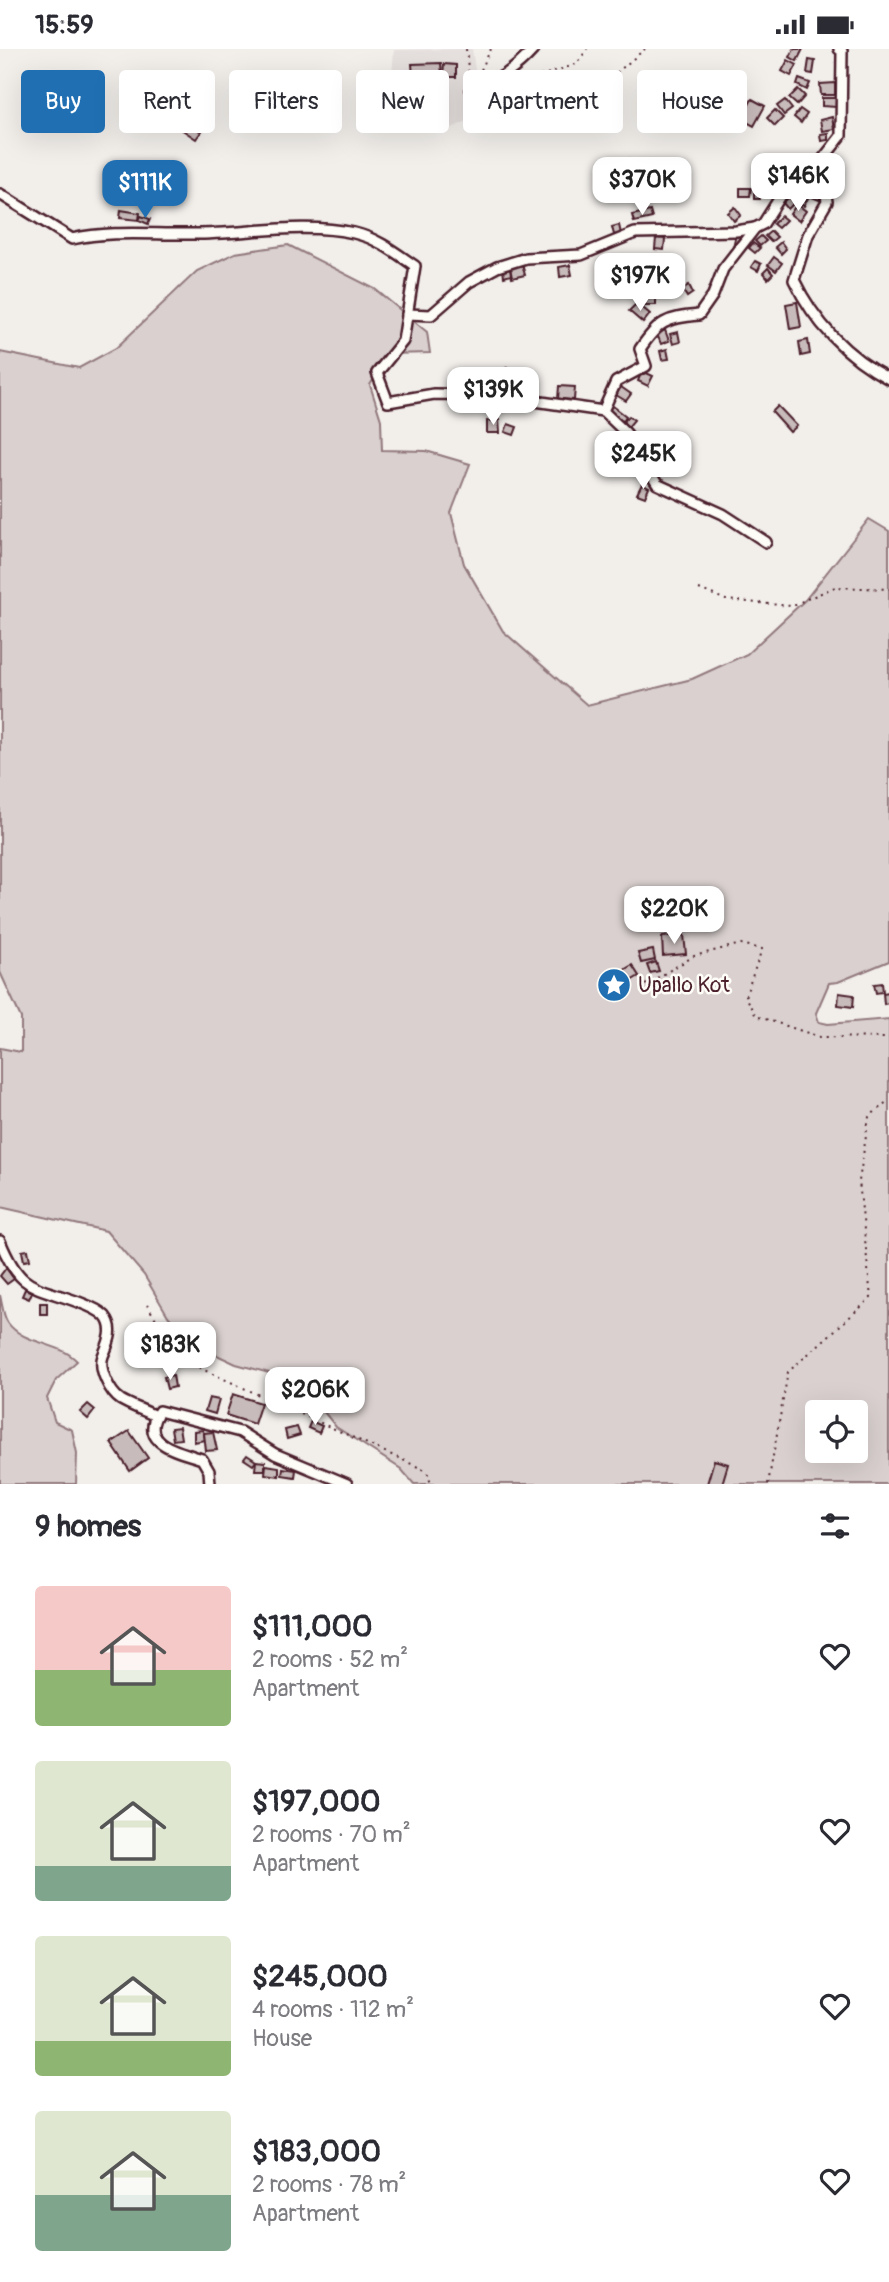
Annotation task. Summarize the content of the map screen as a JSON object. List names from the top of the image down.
{
  "places": {
    "place": ["Upallo Kot"]
  },
  "page": {
    "status": "15:59",
    "chip": [
      "Buy",
      "Rent",
      "Filters",
      "New",
      "Apartment",
      "House"
    ],
    "price": [
      "$146K",
      "$370K",
      "$111K",
      "$197K",
      "$139K",
      "$245K",
      "$220K",
      "$183K",
      "$206K"
    ],
    "heading": "9 homes",
    "list": [
      {
        "name": "$111,000",
        "note": "2 rooms · 52 m² · Apartment"
      },
      {
        "name": "$197,000",
        "note": "2 rooms · 70 m² · Apartment"
      },
      {
        "name": "$245,000",
        "note": "4 rooms · 112 m² · House"
      },
      {
        "name": "$183,000",
        "note": "2 rooms · 78 m² · Apartment"
      }
    ]
  }
}
